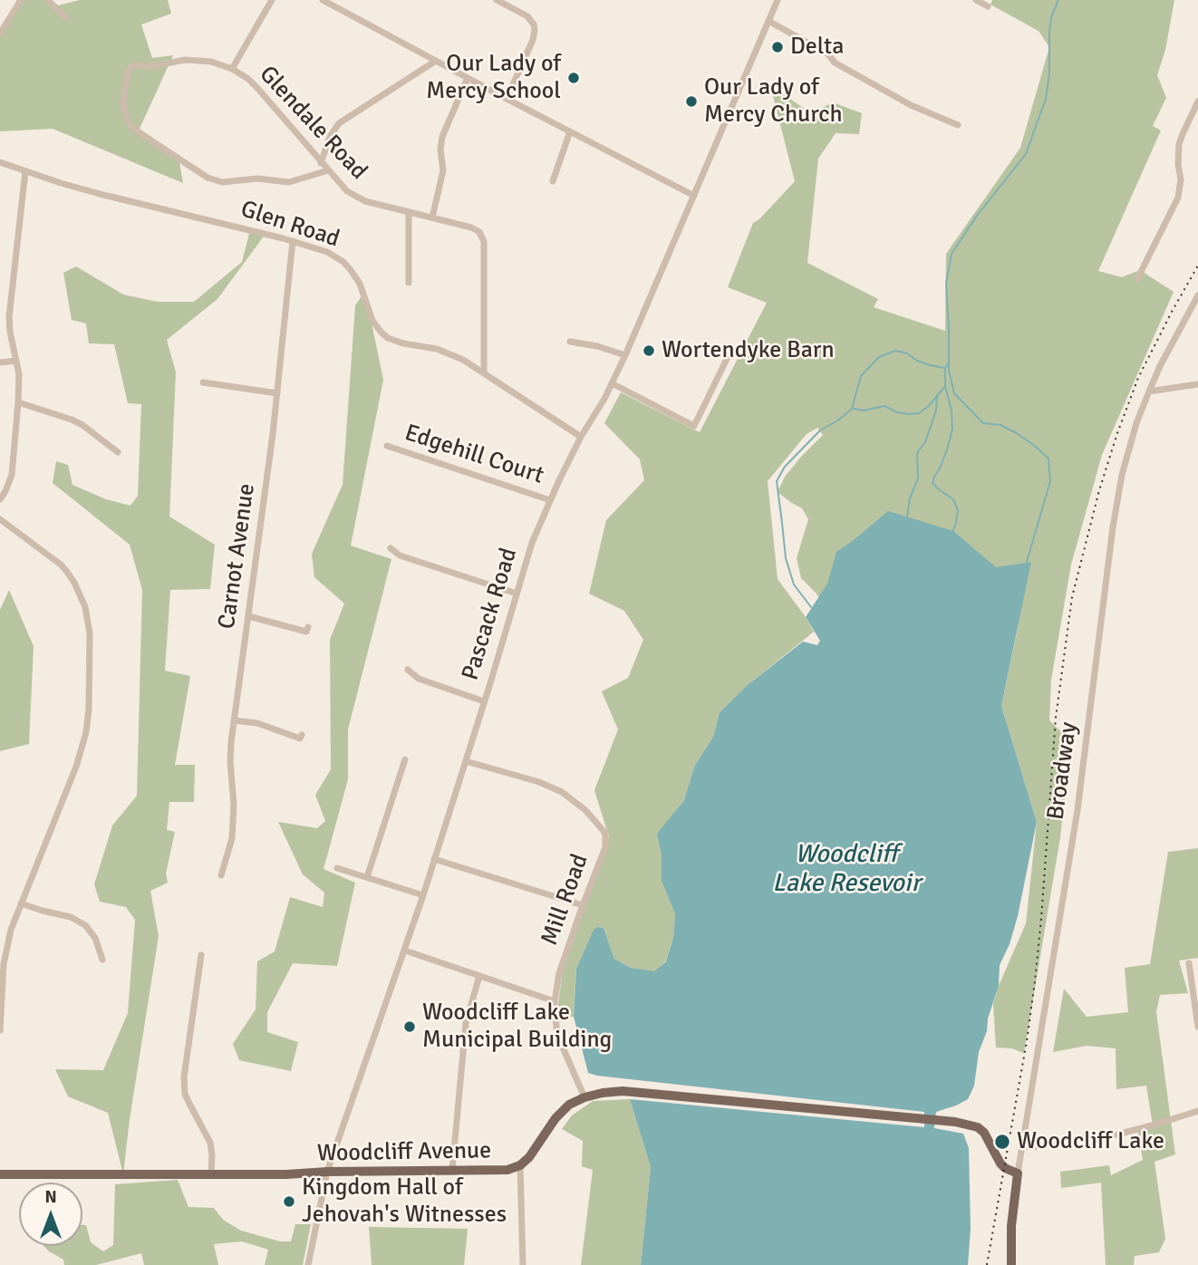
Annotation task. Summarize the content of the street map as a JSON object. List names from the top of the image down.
{
  "streets": {
    "main road": ["Broadway", "Woodcliff Avenue"],
    "street": [
      "Glendale Road",
      "Glen Road",
      "Edgehill Court",
      "Carnot Avenue",
      "Pascack Road",
      "Mill Road"
    ]
  },
  "crossings": [
    ["Glendale Road", "Glen Road"],
    ["Glen Road", "Carnot Avenue"],
    ["Glen Road", "Pascack Road"],
    ["Edgehill Court", "Pascack Road"],
    ["Pascack Road", "Mill Road"],
    ["Pascack Road", "Woodcliff Avenue"],
    ["Broadway", "Woodcliff Avenue"],
    ["Mill Road", "Woodcliff Avenue"]
  ],
  "water": ["Woodcliff Lake Resevoir"],
  "places": [
    "Delta",
    "Our Lady of Mercy School",
    "Our Lady of Mercy Church",
    "Wortendyke Barn",
    "Woodcliff Lake Municipal Building",
    "Woodcliff Lake",
    "Kingdom Hall of Jehovah's Witnesses"
  ],
  "north": "top"
}
